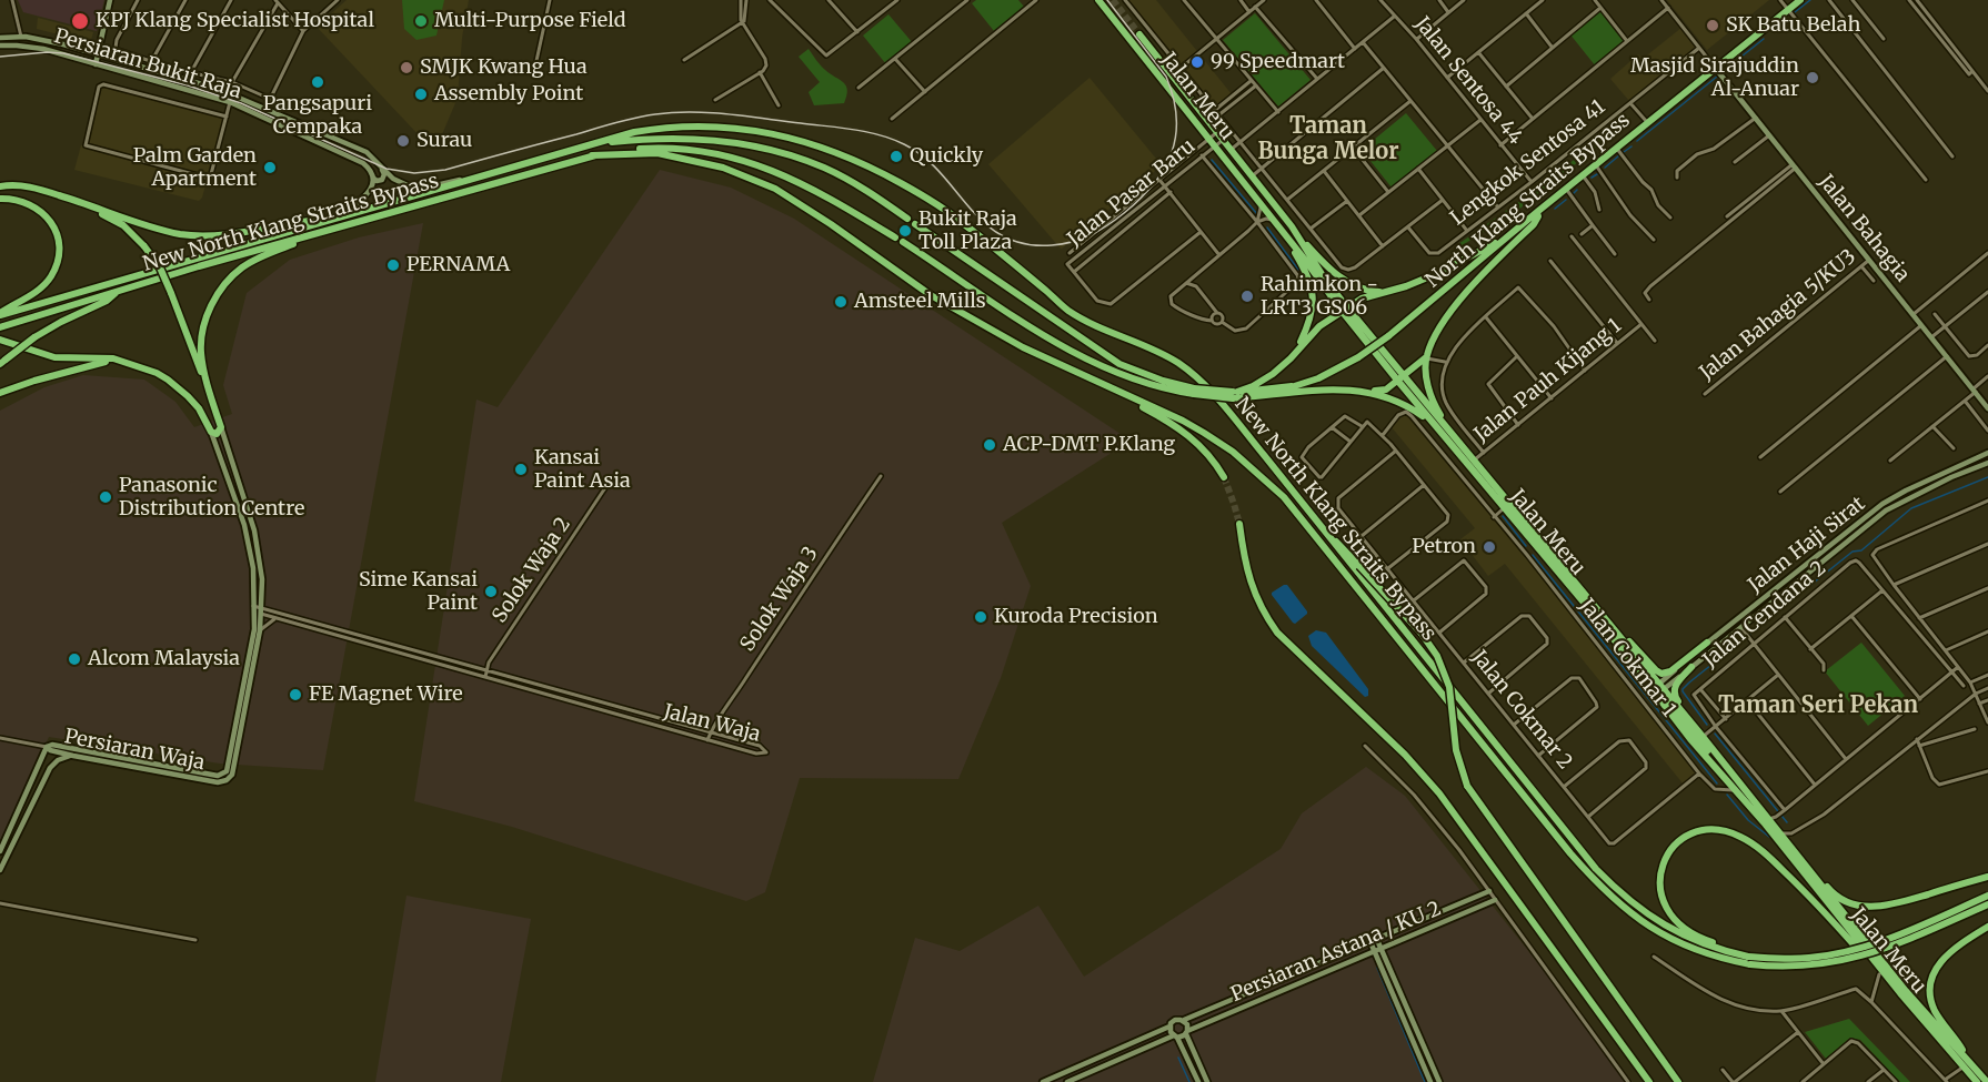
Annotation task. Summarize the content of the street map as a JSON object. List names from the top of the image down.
{
  "streets": {
    "highway": ["Jalan Meru", "North Klang Straits Bypass", "New North Klang Straits Bypass"],
    "street": [
      "Persiaran Bukit Raja",
      "Jalan Sentosa 44",
      "Lengkok Sentosa 41",
      "Jalan Pasar Baru",
      "Jalan Bahagia",
      "Jalan Bahagia 5/KU3",
      "Jalan Pauh Kijang 1",
      "Jalan Haji Sirat",
      "Solok Waja 2",
      "Solok Waja 3",
      "Jalan Cendana 2",
      "Jalan Cokmar 1",
      "Jalan Cokmar 2",
      "Jalan Waja",
      "Persiaran Waja",
      "Persiaran Astana / KU 2"
    ]
  },
  "crossings": [
    ["Jalan Sentosa 44", "Lengkok Sentosa 41"],
    ["Jalan Meru", "Jalan Pasar Baru"],
    ["Jalan Meru", "Jalan Pauh Kijang 1"],
    ["Jalan Meru", "Jalan Haji Sirat"],
    ["Jalan Meru", "Jalan Cokmar 1"],
    ["North Klang Straits Bypass", "Jalan Bahagia"],
    ["Jalan Bahagia", "Jalan Bahagia 5/KU3"],
    ["Solok Waja 2", "Jalan Waja"],
    ["Solok Waja 3", "Jalan Waja"],
    ["Jalan Cokmar 1", "Jalan Cokmar 2"],
    ["Jalan Waja", "Persiaran Waja"]
  ],
  "districts": ["Taman Bunga Melor", "Taman Seri Pekan"],
  "places": [
    "KPJ Klang Specialist Hospital",
    "Multi-Purpose Field",
    "SK Batu Belah",
    "99 Speedmart",
    "SMJK Kwang Hua",
    "Masjid Sirajuddin Al-Anuar",
    "Pangsapuri Cempaka",
    "Assembly Point",
    "Surau",
    "Quickly",
    "Palm Garden Apartment",
    "Bukit Raja Toll Plaza",
    "PERNAMA",
    "Rahimkon - LRT3 GS06",
    "Amsteel Mills",
    "ACP-DMT P.Klang",
    "Kansai Paint Asia",
    "Panasonic Distribution Centre",
    "Petron",
    "Sime Kansai Paint",
    "Kuroda Precision",
    "Alcom Malaysia",
    "FE Magnet Wire"
  ]
}
